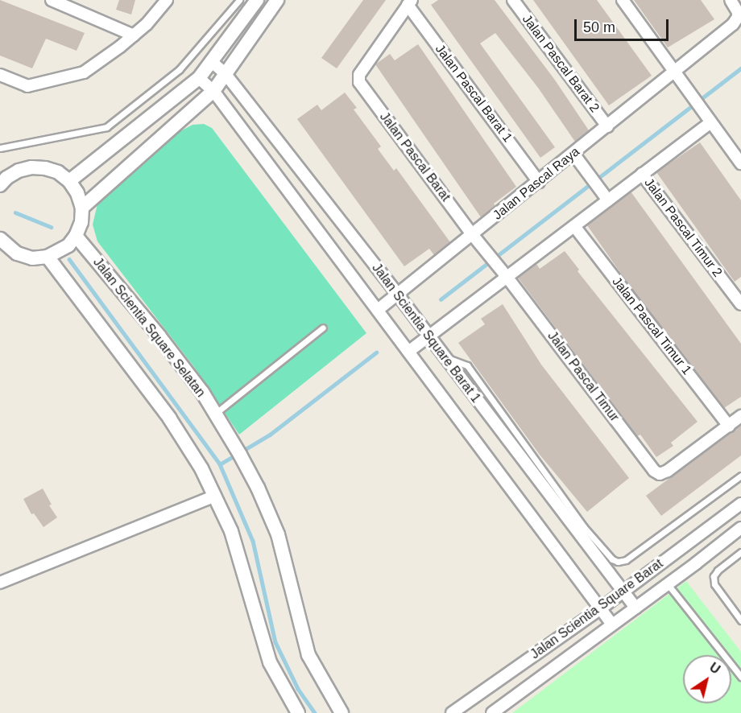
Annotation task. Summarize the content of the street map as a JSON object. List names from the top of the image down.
{
  "streets": {
    "street": [
      "Jalan Pascal Barat 2",
      "Jalan Pascal Barat 1",
      "Jalan Pascal Barat",
      "Jalan Pascal Raya",
      "Jalan Pascal Timur 2",
      "Jalan Pascal Timur 1",
      "Jalan Scientia Square Selatan",
      "Jalan Scientia Square Barat 1",
      "Jalan Pascal Timur",
      "Jalan Scientia Square Barat"
    ]
  },
  "crossings": [
    ["Jalan Pascal Barat 2", "Jalan Pascal Raya"],
    ["Jalan Pascal Barat 1", "Jalan Pascal Barat"],
    ["Jalan Pascal Barat 1", "Jalan Pascal Raya"],
    ["Jalan Pascal Barat", "Jalan Pascal Raya"],
    ["Jalan Pascal Barat", "Jalan Pascal Timur"],
    ["Jalan Pascal Raya", "Jalan Scientia Square Barat 1"],
    ["Jalan Pascal Timur 1", "Jalan Pascal Timur"],
    ["Jalan Scientia Square Barat 1", "Jalan Scientia Square Barat"]
  ],
  "scale_bar": "50 m",
  "north": "top right"
}
